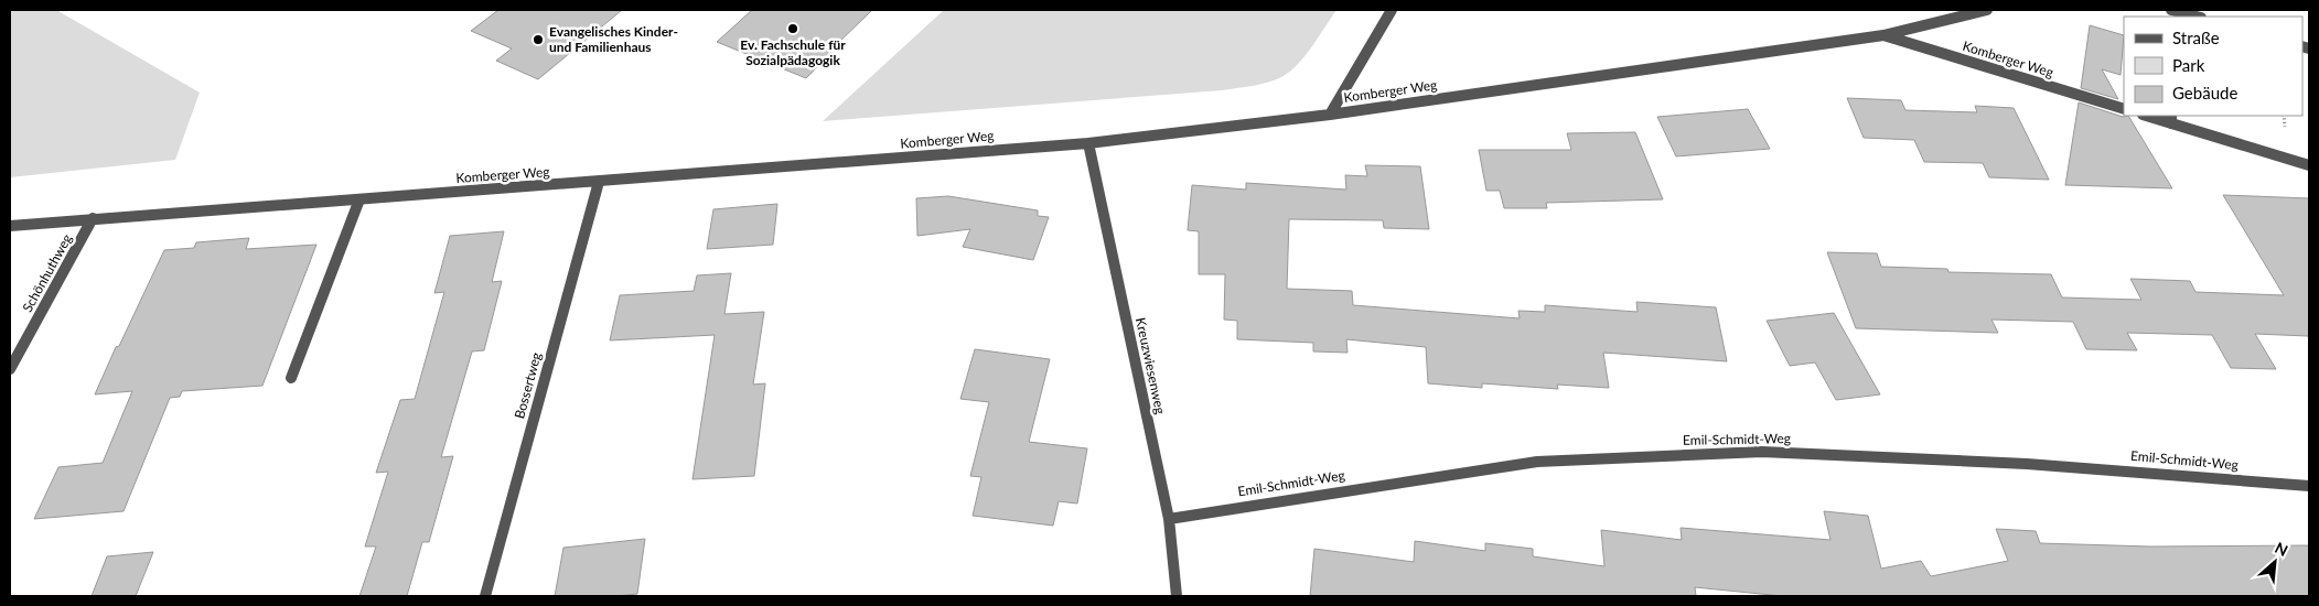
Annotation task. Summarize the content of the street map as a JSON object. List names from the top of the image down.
{
  "streets": {
    "street": [
      "Komberger Weg",
      "Schönhuthweg",
      "Kreuzwiesenweg",
      "Bossertweg",
      "Emil-Schmidt-Weg"
    ]
  },
  "crossings": [
    ["Komberger Weg", "Schönhuthweg"],
    ["Komberger Weg", "Kreuzwiesenweg"],
    ["Komberger Weg", "Bossertweg"],
    ["Kreuzwiesenweg", "Emil-Schmidt-Weg"]
  ],
  "places": ["Ev. Fachschule für Sozialpädagogik", "Evangelisches Kinder- und Familienhaus"],
  "legend": ["Straße", "Park", "Gebäude"],
  "north": "top right"
}
